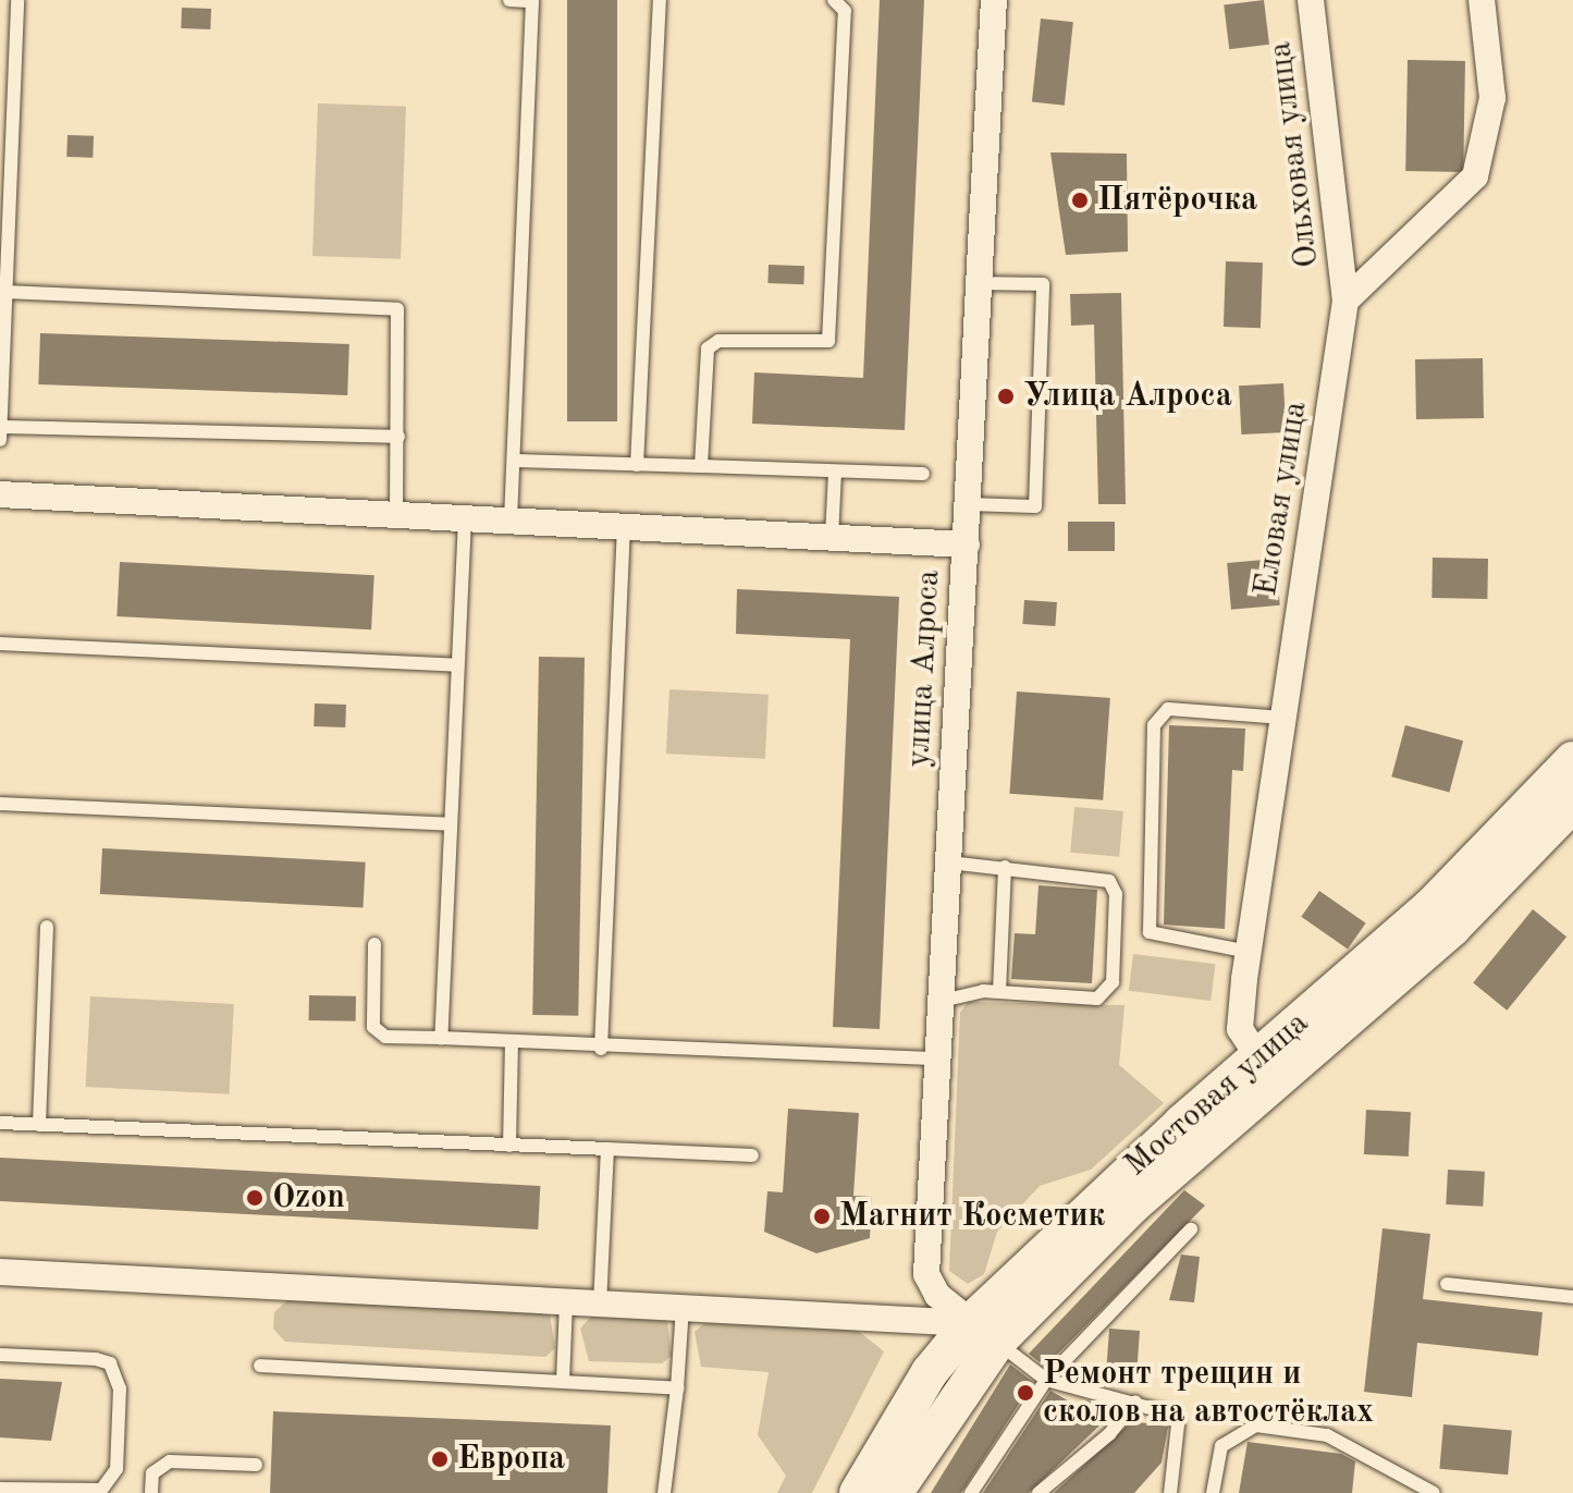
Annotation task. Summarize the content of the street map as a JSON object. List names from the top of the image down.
{
  "streets": {
    "main road": ["Мостовая улица"],
    "street": ["Ольховая улица", "Еловая улица", "улица Алроса"]
  },
  "crossings": [
    ["Ольховая улица", "Еловая улица"],
    ["Еловая улица", "Мостовая улица"],
    ["улица Алроса", "Мостовая улица"]
  ],
  "places": [
    "Пятёрочка",
    "Улица Алроса",
    "Ozon",
    "Магнит Косметик",
    "Ремонт трещин и сколов на автостёклах",
    "Европа"
  ]
}
